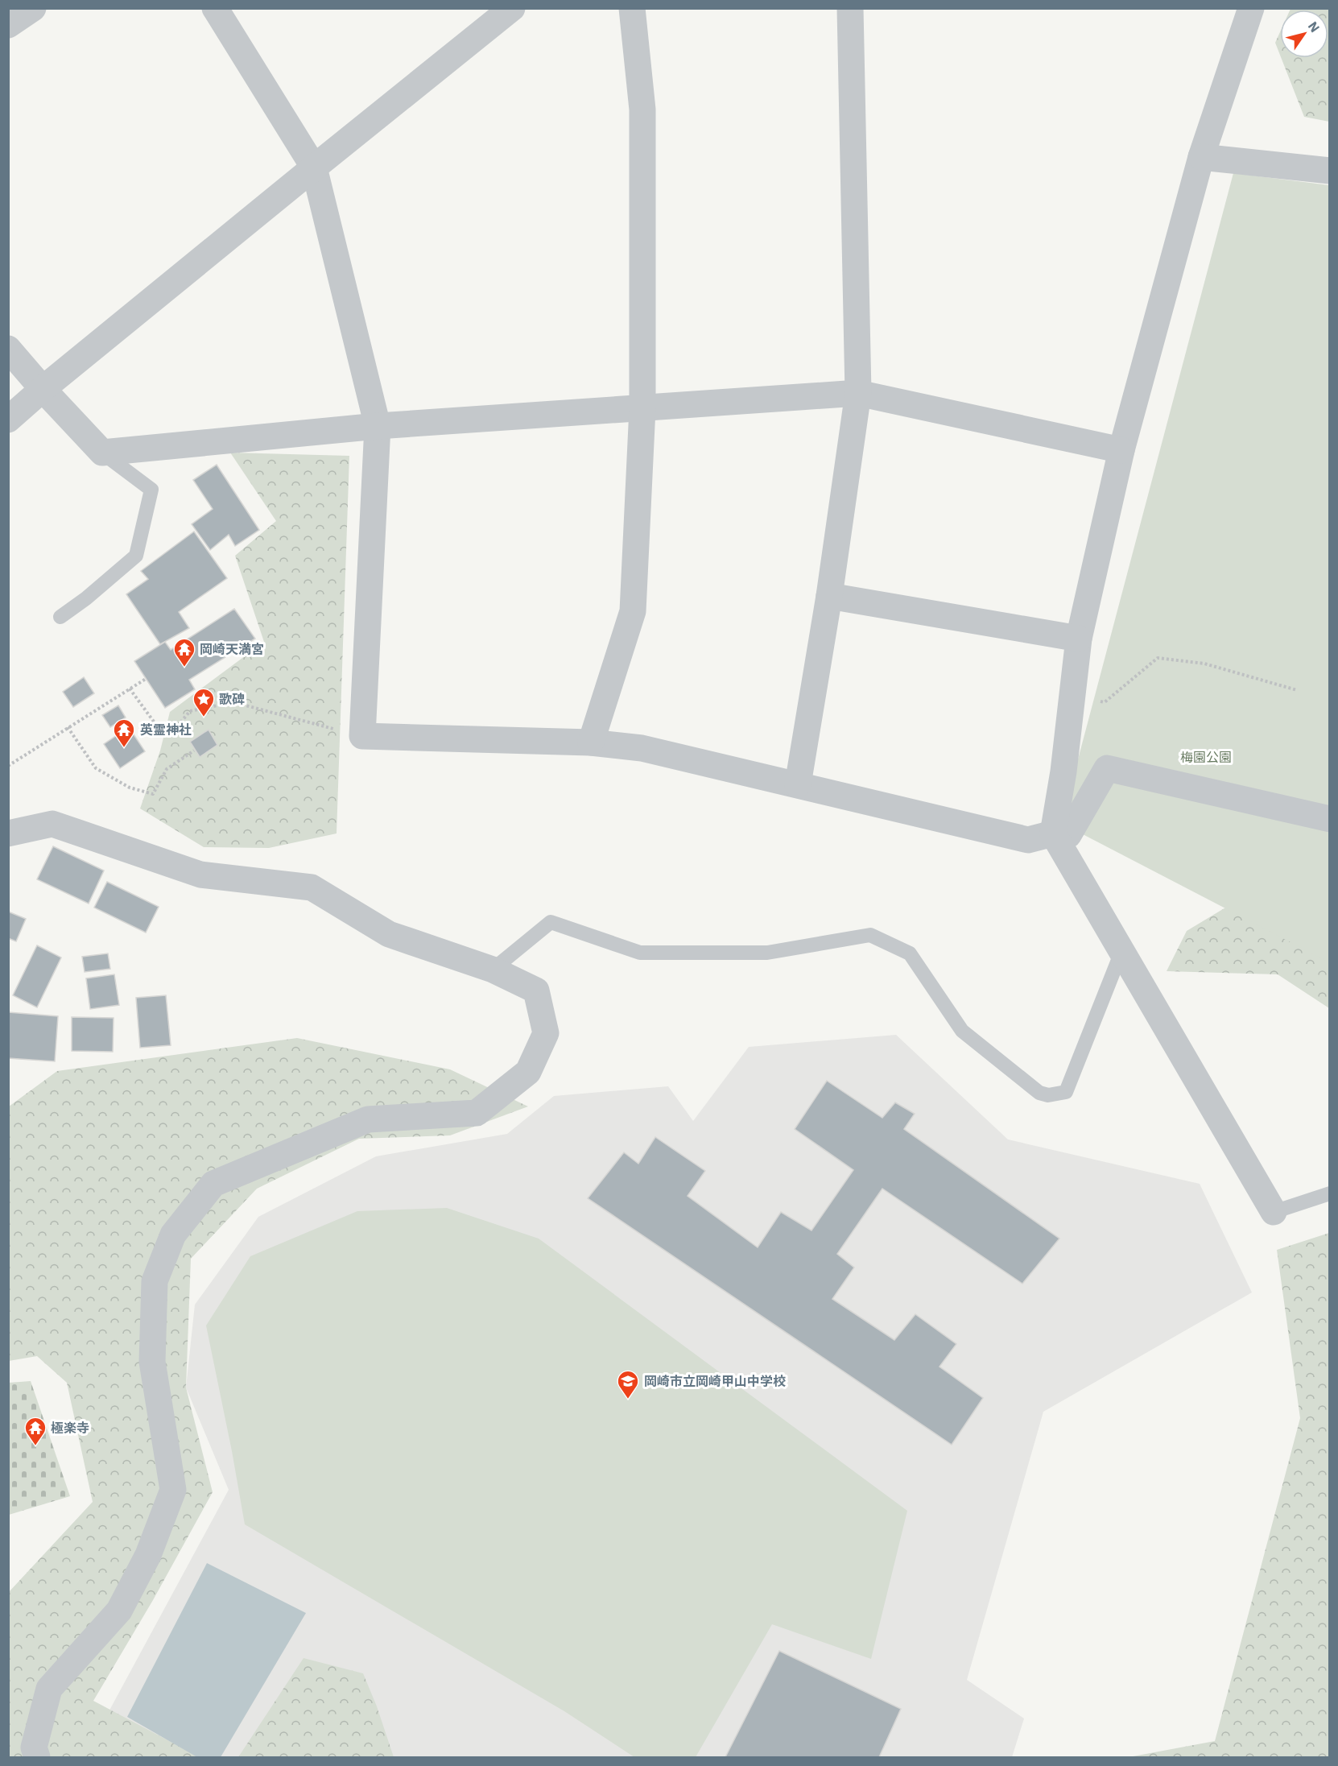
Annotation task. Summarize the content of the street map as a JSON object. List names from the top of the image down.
{
  "parks": ["梅園公園"],
  "places": {
    "temple": ["岡崎天満宮", "英霊神社", "極楽寺"],
    "place": ["歌碑"],
    "school or university": ["岡崎市立岡崎甲山中学校"]
  },
  "north": "top right"
}
